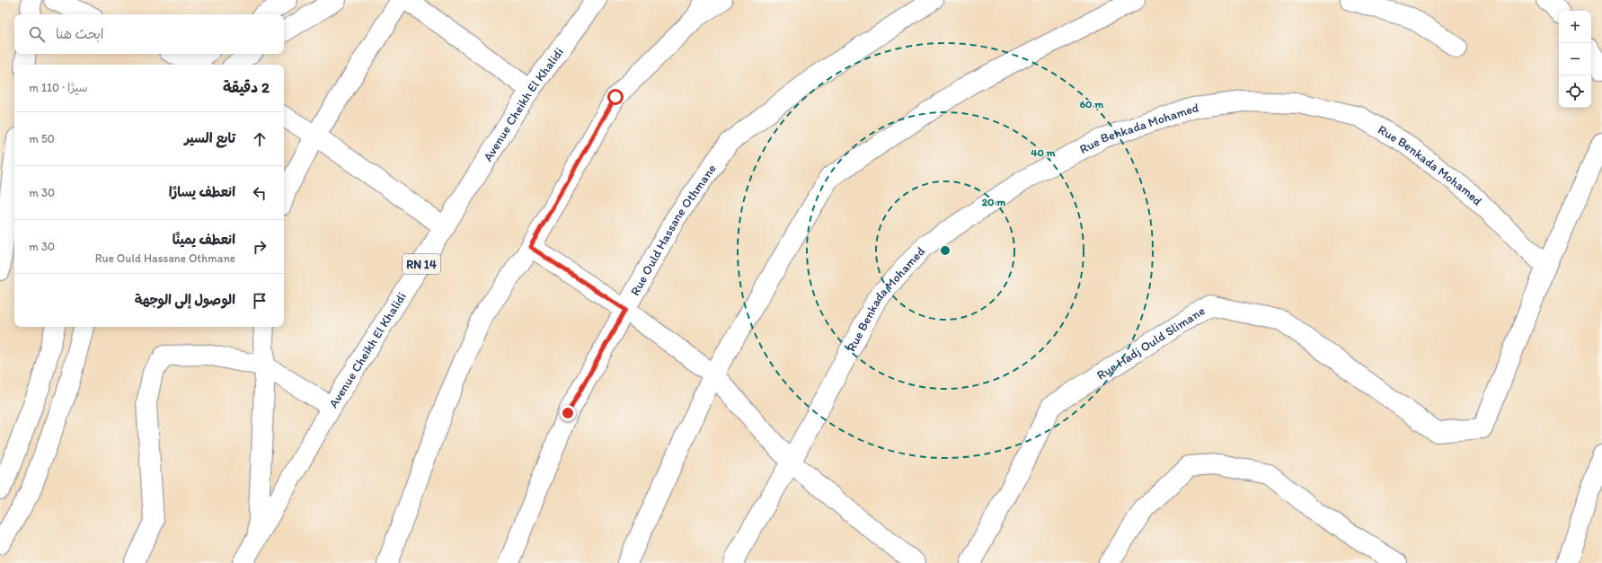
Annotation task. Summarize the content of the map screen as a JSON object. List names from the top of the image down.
{
  "streets": {
    "street": [
      "Avenue Cheikh El Khalidi",
      "Rue Benkada Mohamed",
      "Rue Ould Hassane Othmane",
      "RN 14",
      "Rue Hadj Ould Slimane"
    ]
  },
  "crossings": [
    ["Rue Benkada Mohamed", "Rue Hadj Ould Slimane"]
  ],
  "page": {
    "map_buttons": ["+", "−"],
    "search": "ابحث هنا",
    "heading": ["2 دقيقة", "سيرًا · 110 m"],
    "list": [
      ["تابع السير", "50 m"],
      ["انعطف يسارًا", "30 m"],
      ["انعطف يمينًا", "Rue Ould Hassane Othmane", "30 m"],
      "الوصول إلى الوجهة"
    ]
  },
  "rings": ["60 m", "40 m", "20 m"]
}
